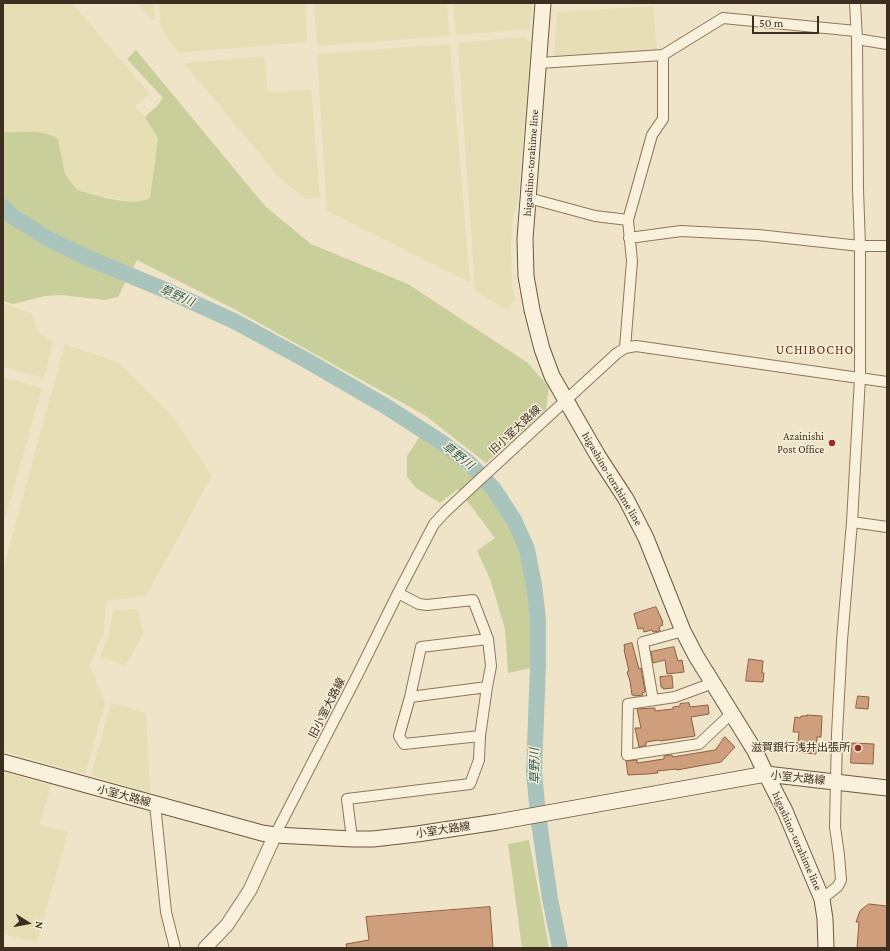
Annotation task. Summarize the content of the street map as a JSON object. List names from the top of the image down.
{
  "streets": {
    "main road": ["higashino-torahime line", "小室大路線"],
    "street": ["旧小室大路線"]
  },
  "crossings": [
    ["higashino-torahime line", "旧小室大路線"],
    ["higashino-torahime line", "小室大路線"],
    ["旧小室大路線", "小室大路線"]
  ],
  "districts": ["UCHIBOCHO"],
  "water": ["草野川"],
  "places": ["Azainishi Post Office", "滋賀銀行浅井出張所"],
  "scale_bar": "50 m",
  "north": "right"
}
